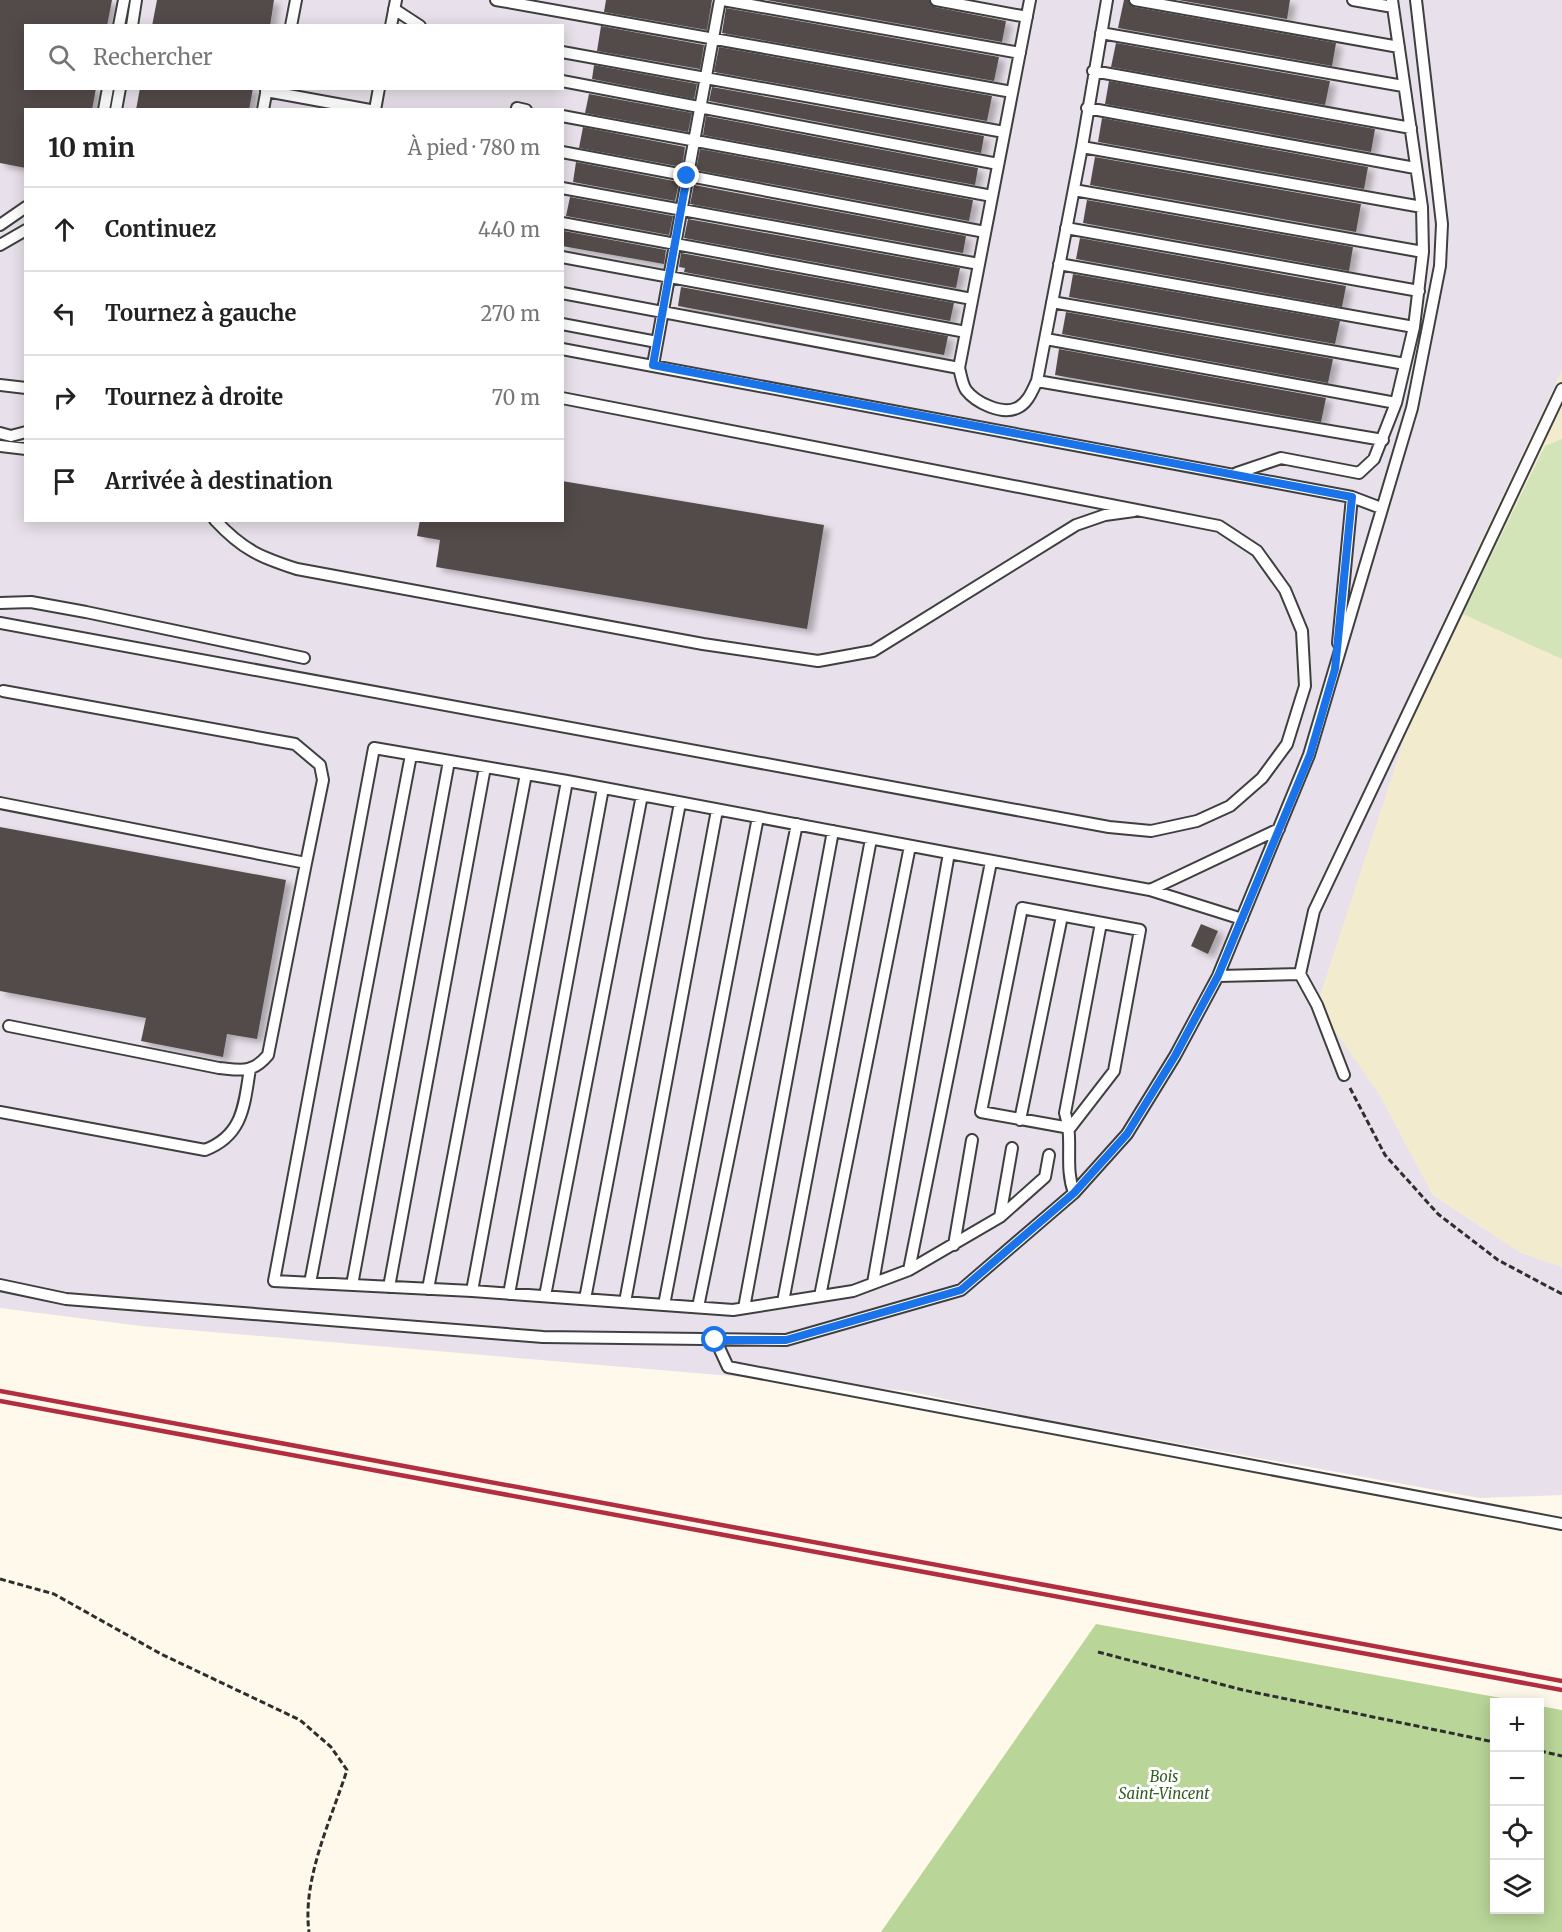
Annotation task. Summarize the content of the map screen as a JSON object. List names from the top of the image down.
{
  "parks": ["Bois Saint-Vincent"],
  "page": {
    "search": "Rechercher",
    "heading": ["10 min", "À pied · 780 m"],
    "list": [
      ["Continuez", "440 m"],
      ["Tournez à gauche", "270 m"],
      ["Tournez à droite", "70 m"],
      "Arrivée à destination"
    ],
    "map_buttons": ["+", "−"]
  }
}
